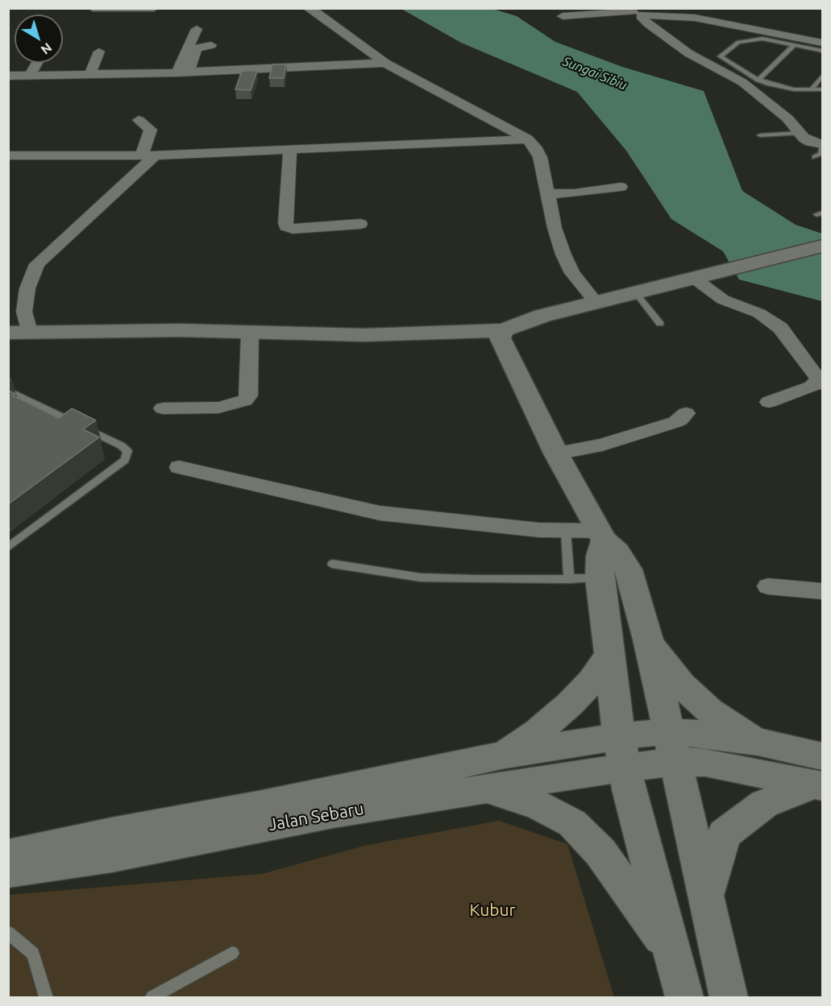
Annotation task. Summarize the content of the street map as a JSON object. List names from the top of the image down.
{
  "streets": {
    "main road": ["Jalan Sebaru"]
  },
  "water": ["Sungai Sibiu"],
  "parks": ["Kubur"],
  "north": "bottom right"
}
